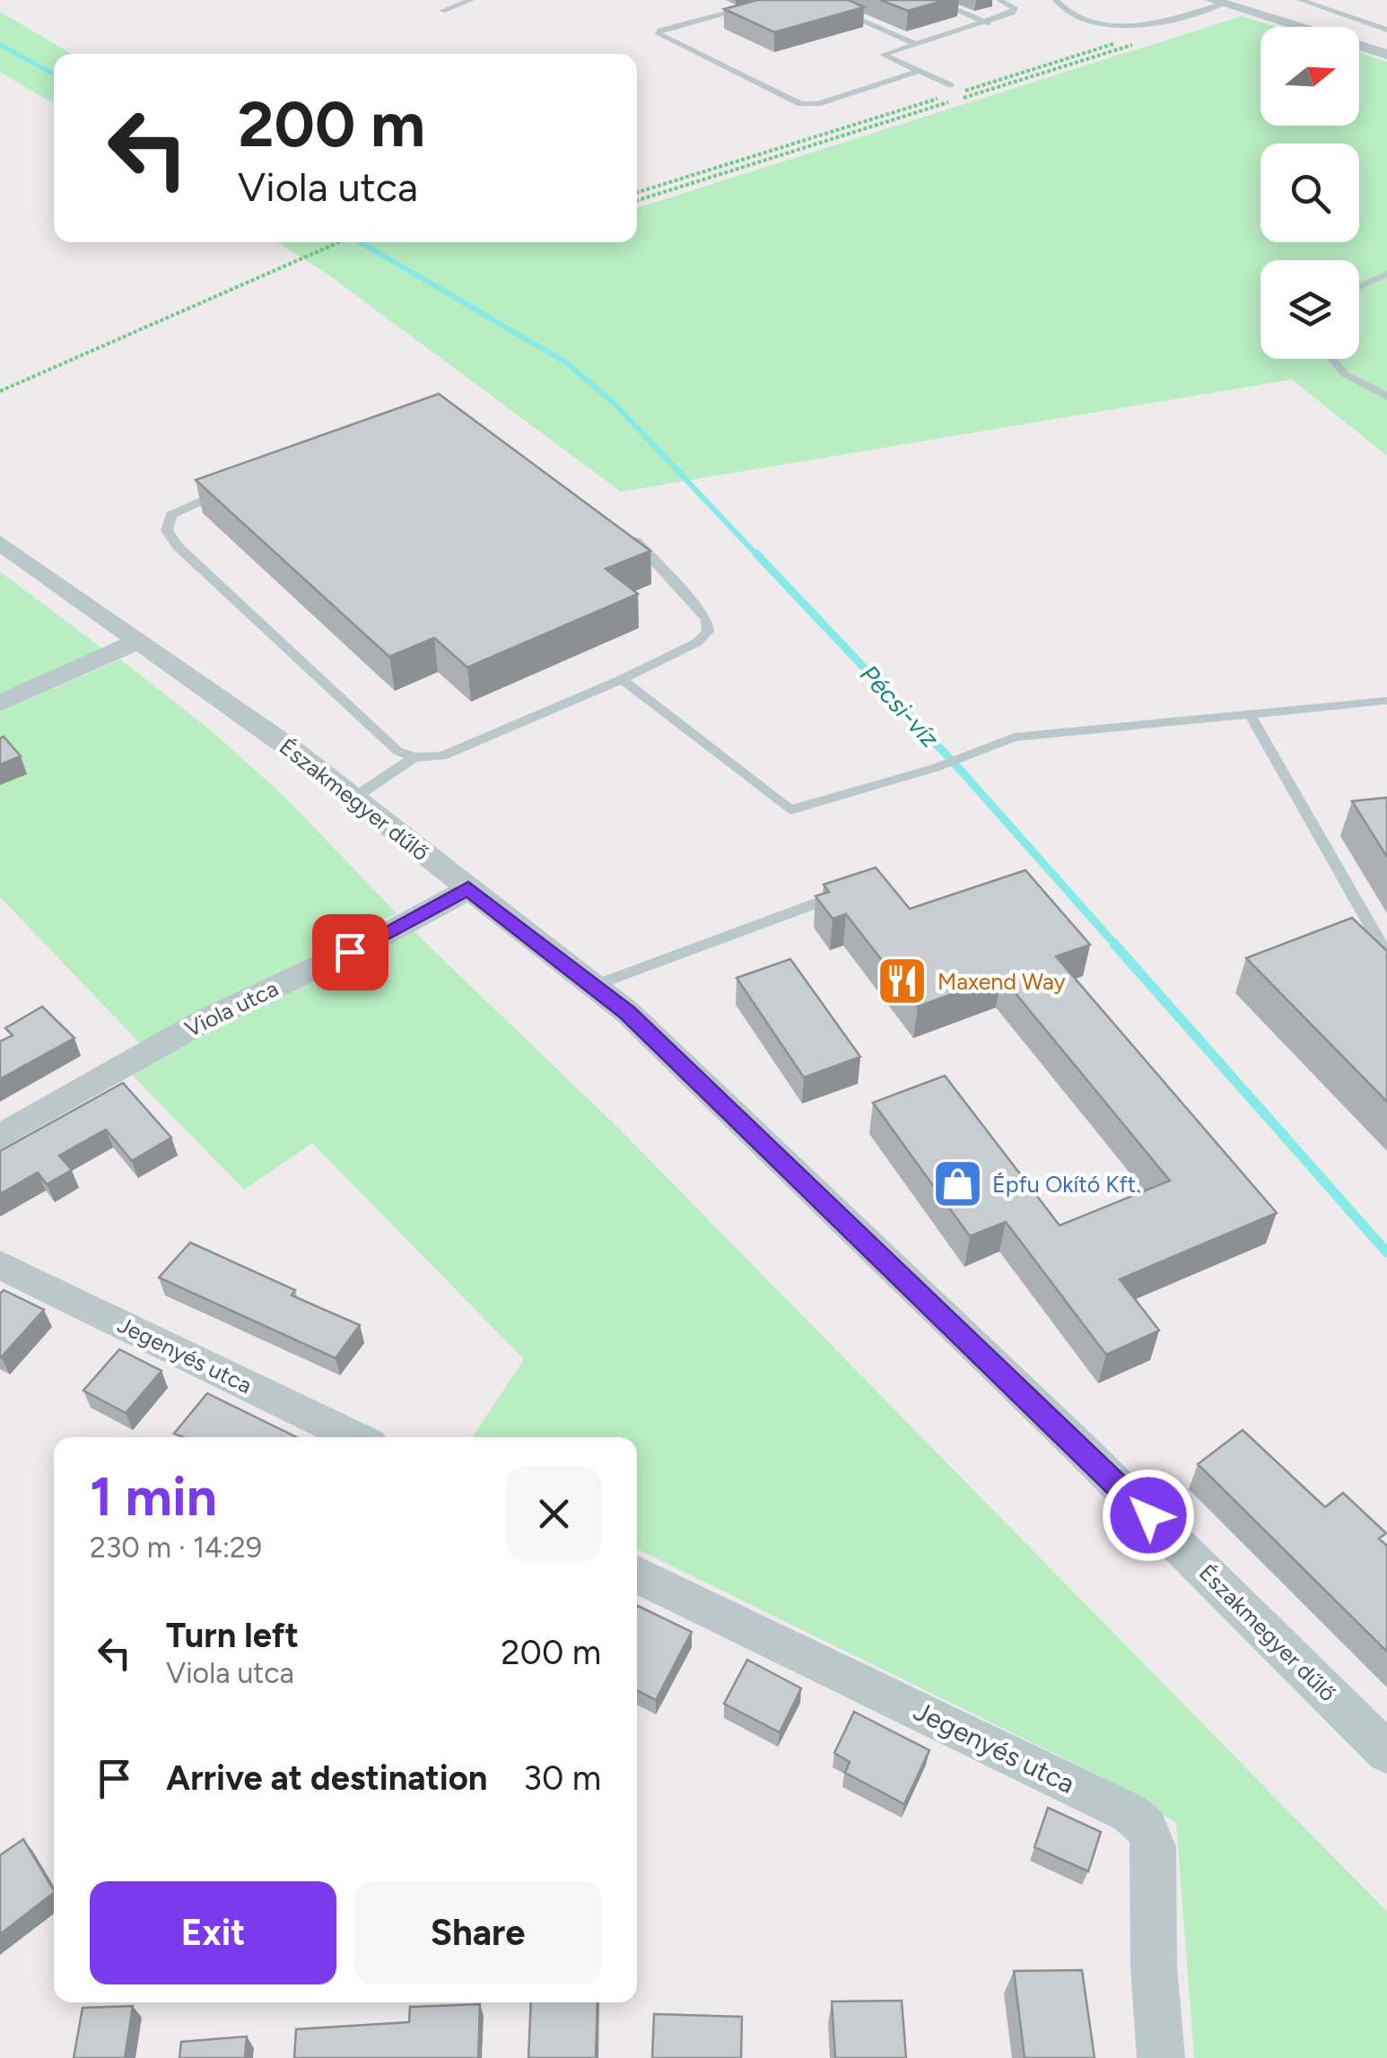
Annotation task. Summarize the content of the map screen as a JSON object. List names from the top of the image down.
{
  "streets": {
    "street": ["Északmegyer dűlő", "Viola utca", "Jegenyés utca"]
  },
  "crossings": [
    ["Északmegyer dűlő", "Viola utca"]
  ],
  "water": ["Pécsi-víz"],
  "places": {
    "restaurant": ["Maxend Way"],
    "shop": ["Épfu Okító Kft."]
  },
  "north": "right",
  "page": {
    "turn": ["200 m", "Viola utca"],
    "heading": ["1 min", "230 m · 14:29"],
    "list": [
      {
        "name": "Turn left",
        "note": "Viola utca",
        "value": "200 m"
      },
      {
        "name": "Arrive at destination",
        "value": "30 m"
      }
    ],
    "buttons": ["Exit", "Share"]
  }
}
